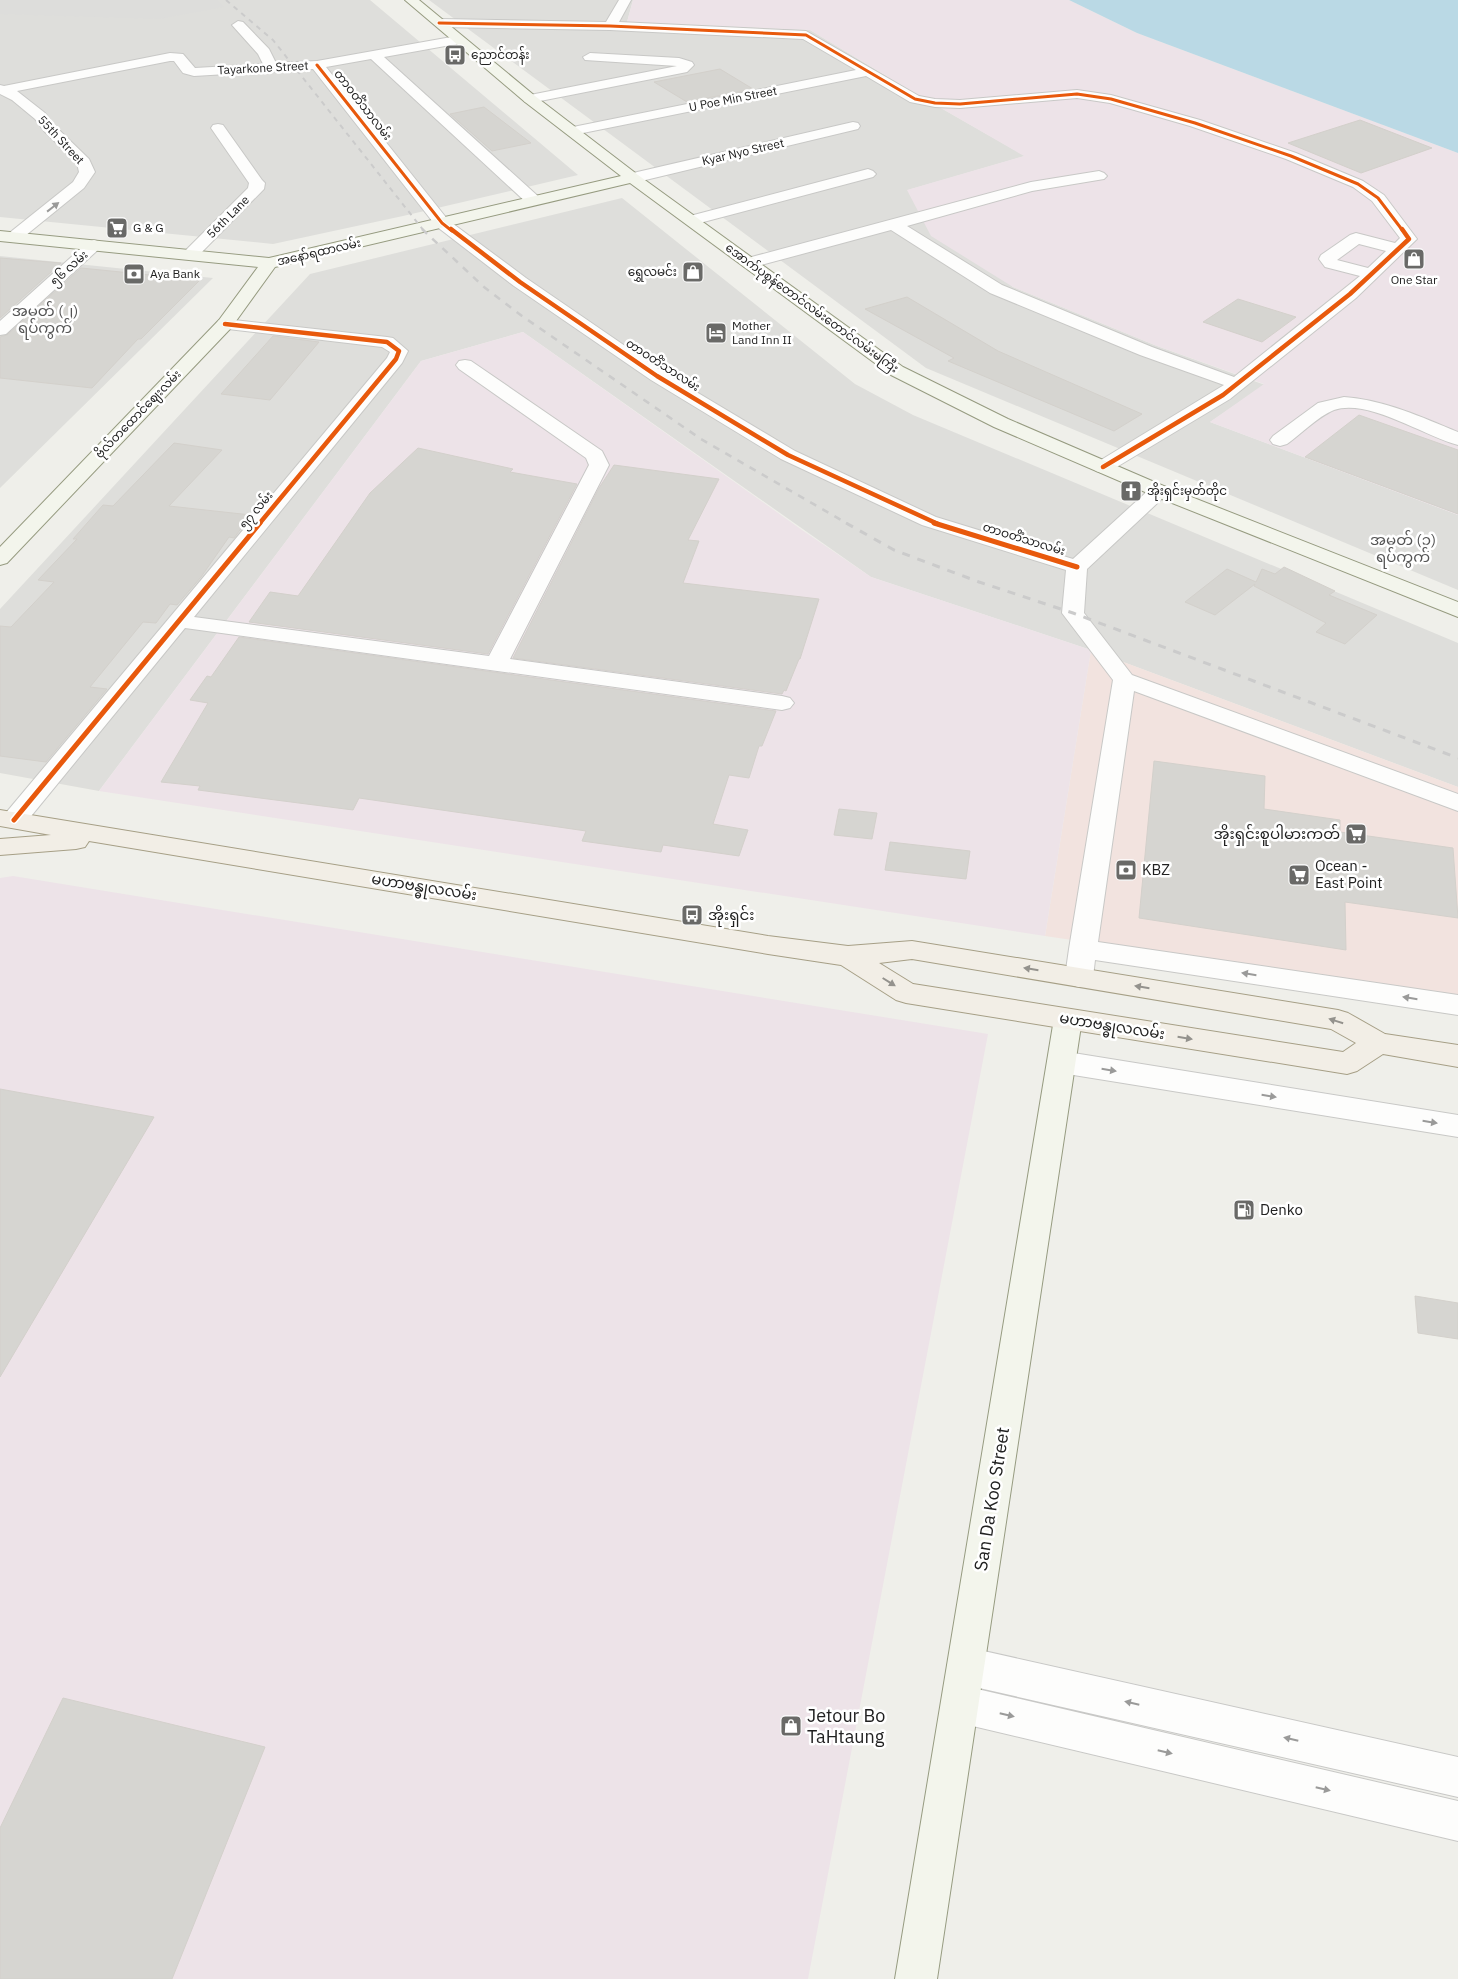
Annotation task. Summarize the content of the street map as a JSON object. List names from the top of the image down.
{
  "streets": {
    "main road": [
      "အနော်ရထာလမ်း",
      "အောက်ပုစွန်တောင်လမ်းတောင်လမ်းမကြီး",
      "ဗိုလ်တထောင်ဈေးလမ်း",
      "မဟာဗန္ဓုလလမ်း",
      "San Da Koo Street"
    ],
    "street": [
      "Tayarkone Street",
      "U Poe Min Street",
      "တာဝတိံသာလမ်း",
      "55th Street",
      "Kyar Nyo Street",
      "56th Lane",
      "၅၆ လမ်း",
      "၅၇ လမ်း"
    ]
  },
  "crossings": [
    ["Tayarkone Street", "တာဝတိံသာလမ်း"],
    ["Tayarkone Street", "55th Street"],
    ["Tayarkone Street", "အောက်ပုစွန်တောင်လမ်းတောင်လမ်းမကြီး"],
    ["U Poe Min Street", "အောက်ပုစွန်တောင်လမ်းတောင်လမ်းမကြီး"],
    ["တာဝတိံသာလမ်း", "အနော်ရထာလမ်း"],
    ["55th Street", "အနော်ရထာလမ်း"],
    ["Kyar Nyo Street", "အနော်ရထာလမ်း"],
    ["Kyar Nyo Street", "အောက်ပုစွန်တောင်လမ်းတောင်လမ်းမကြီး"],
    ["56th Lane", "အနော်ရထာလမ်း"],
    ["အနော်ရထာလမ်း", "၅၆ လမ်း"],
    ["အနော်ရထာလမ်း", "အောက်ပုစွန်တောင်လမ်းတောင်လမ်းမကြီး"],
    ["အနော်ရထာလမ်း", "ဗိုလ်တထောင်ဈေးလမ်း"],
    ["ဗိုလ်တထောင်ဈေးလမ်း", "၅၇ လမ်း"],
    ["၅၇ လမ်း", "မဟာဗန္ဓုလလမ်း"],
    ["မဟာဗန္ဓုလလမ်း", "San Da Koo Street"]
  ],
  "districts": ["အမှတ် (၂) ရပ်ကွက်", "အမှတ် (၃) ရပ်ကွက်"],
  "places": {
    "bus stop": ["ညောင်တန်း", "အိုးရှင်း"],
    "supermarket": ["G & G", "အိုးရှင်းစူပါမားကတ်", "Ocean - East Point"],
    "shop": ["One Star", "ရွှေလမင်း", "Jetour Bo TaHtaung"],
    "bank": ["Aya Bank", "KBZ"],
    "hotel": ["Mother Land Inn II"],
    "church": ["အိုးရှင်းမှတ်တိုင"],
    "fuel station": ["Denko"]
  }
}
